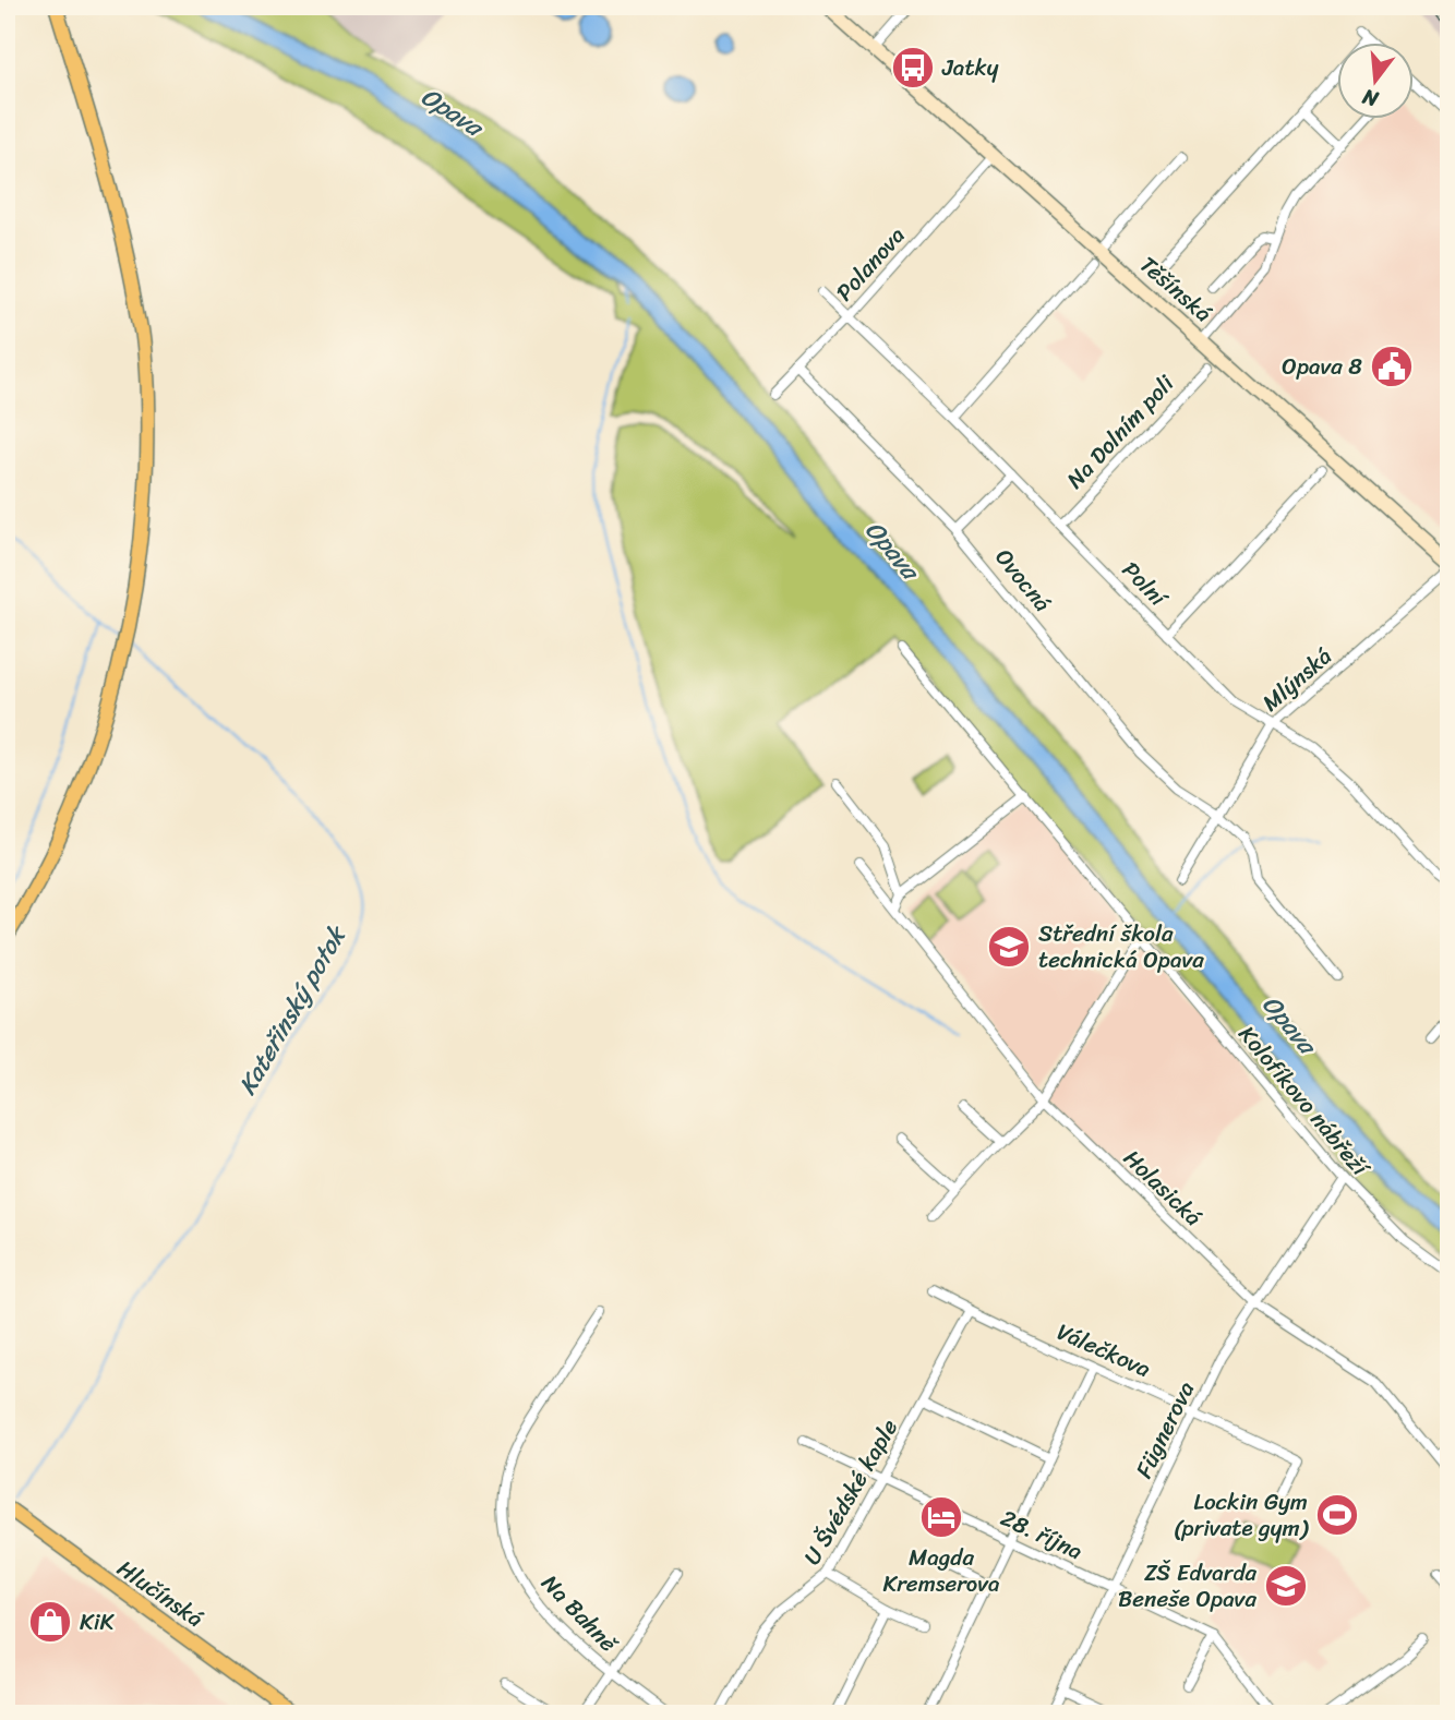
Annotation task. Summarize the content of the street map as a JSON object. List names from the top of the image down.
{
  "streets": {
    "main road": ["Hlučínská"],
    "street": [
      "Polanova",
      "Těšínská",
      "Na Dolním poli",
      "Ovocná",
      "Polní",
      "Mlýnská",
      "Kolofíkovo nábřeží",
      "Holasická",
      "Válečkova",
      "Fügnerova",
      "U Švédské kaple",
      "28. října",
      "Na Bahně"
    ]
  },
  "crossings": [
    ["Polanova", "Těšínská"],
    ["Polanova", "Ovocná"],
    ["Polanova", "Polní"],
    ["Na Dolním poli", "Polní"],
    ["Ovocná", "Mlýnská"],
    ["Polní", "Mlýnská"],
    ["Kolofíkovo nábřeží", "Fügnerova"],
    ["Holasická", "Fügnerova"],
    ["Válečkova", "Fügnerova"],
    ["Válečkova", "U Švédské kaple"],
    ["Fügnerova", "28. října"],
    ["U Švédské kaple", "28. října"]
  ],
  "water": ["Opava", "Kateřinský potok"],
  "places": {
    "bus stop": ["Jatky"],
    "public building": ["Opava 8"],
    "school or university": ["Střední škola technická Opava", "ZŠ Edvarda Beneše Opava"],
    "sports": ["Lockin Gym (private gym)"],
    "hotel": ["Magda Kremserova"],
    "shop": ["KiK"]
  },
  "north": "bottom"
}
